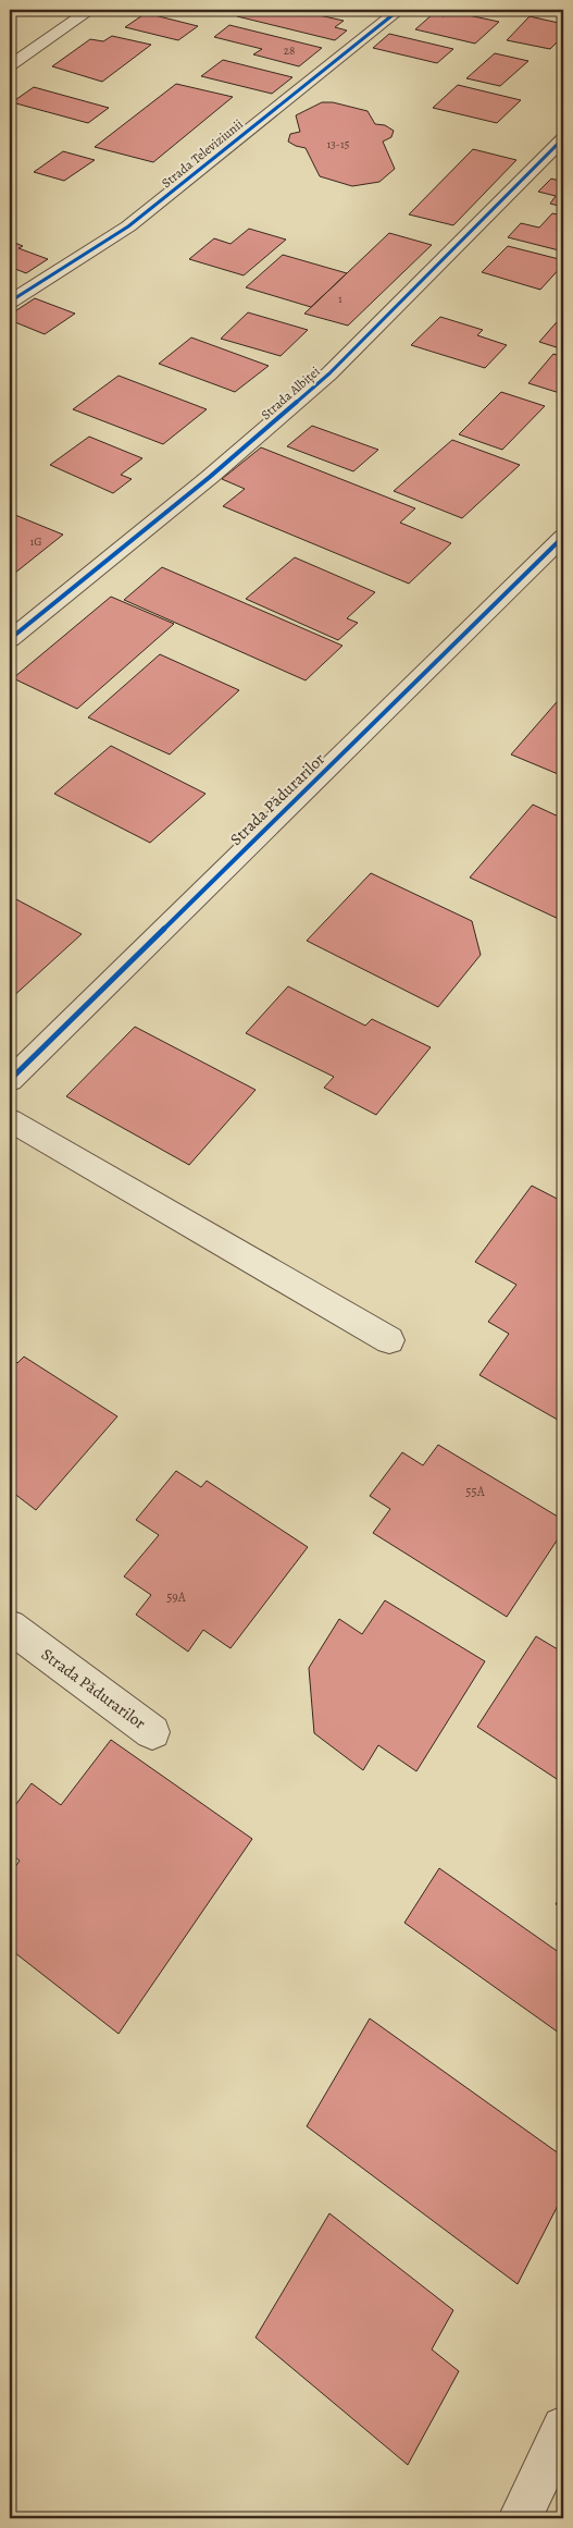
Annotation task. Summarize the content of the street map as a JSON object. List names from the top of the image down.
{
  "streets": {
    "street": ["Strada Televiziunii", "Strada Albiței", "Strada Pădurarilor"]
  },
  "house_numbers": [
    "28",
    "13-15",
    "1",
    "1G",
    "55A",
    "59A"
  ]
}
